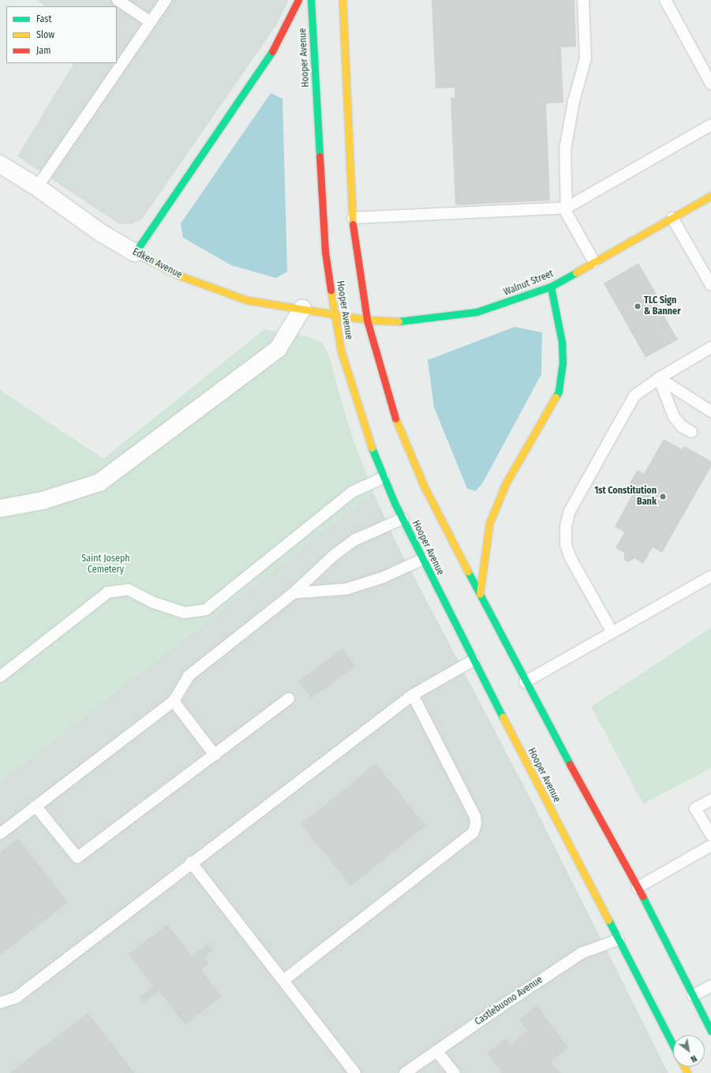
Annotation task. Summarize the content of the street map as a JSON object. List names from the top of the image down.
{
  "streets": {
    "main road": ["Hooper Avenue", "Edken Avenue", "Walnut Street"],
    "lane": ["Castlebuono Avenue"]
  },
  "crossings": [
    ["Hooper Avenue", "Edken Avenue"],
    ["Hooper Avenue", "Walnut Street"],
    ["Hooper Avenue", "Castlebuono Avenue"],
    ["Edken Avenue", "Walnut Street"]
  ],
  "parks": ["Saint Joseph Cemetery"],
  "places": ["TLC Sign & Banner", "1st Constitution Bank"],
  "legend": ["Fast", "Slow", "Jam"],
  "north": "bottom right"
}
